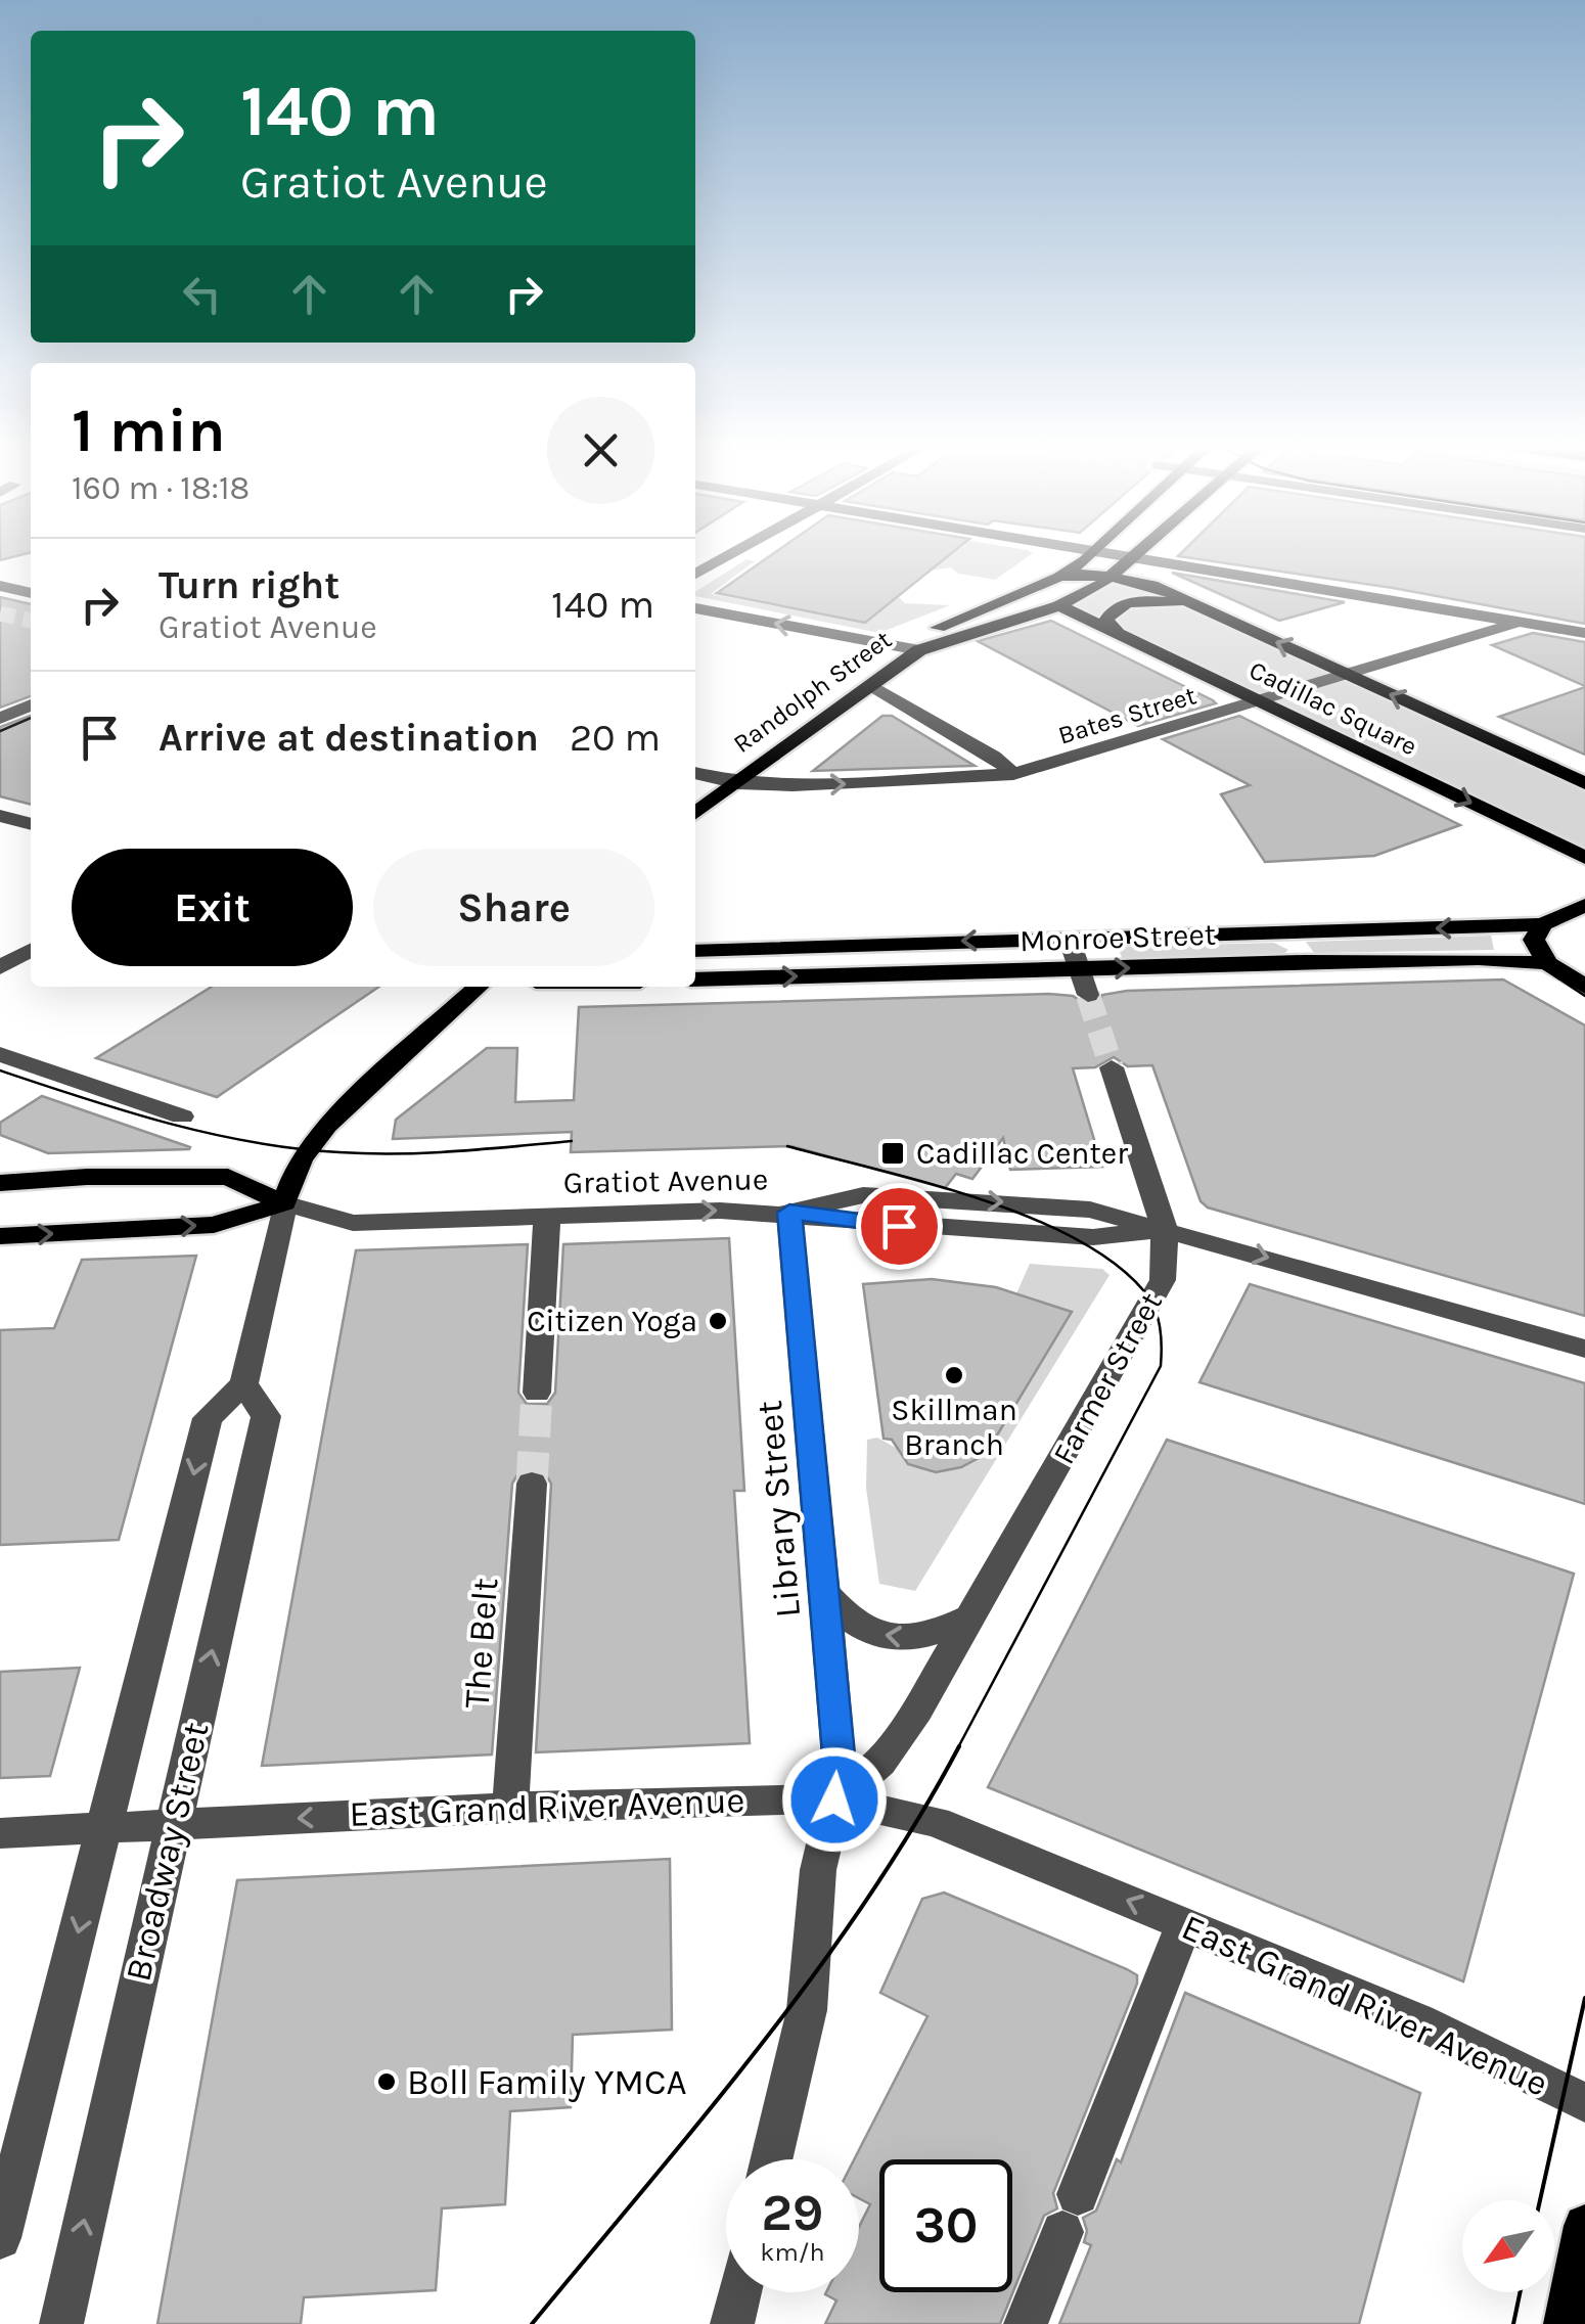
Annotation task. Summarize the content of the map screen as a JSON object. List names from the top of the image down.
{
  "streets": {
    "main road": [
      "Randolph Street",
      "Cadillac Square",
      "Monroe Street",
      "Gratiot Avenue"
    ],
    "street": [
      "Bates Street",
      "Farmer Street",
      "Library Street",
      "The Belt",
      "East Grand River Avenue",
      "Broadway Street"
    ]
  },
  "crossings": [
    ["Randolph Street", "Cadillac Square"],
    ["Randolph Street", "Bates Street"],
    ["Cadillac Square", "Bates Street"],
    ["Gratiot Avenue", "Farmer Street"],
    ["Gratiot Avenue", "Library Street"],
    ["Farmer Street", "Library Street"],
    ["Farmer Street", "East Grand River Avenue"],
    ["Library Street", "East Grand River Avenue"],
    ["The Belt", "East Grand River Avenue"],
    ["East Grand River Avenue", "Broadway Street"]
  ],
  "one_way": ["Gratiot Avenue", "East Grand River Avenue"],
  "places": {
    "transit": ["Cadillac Center"],
    "other": ["Citizen Yoga", "Skillman Branch", "Boll Family YMCA"]
  },
  "north": "bottom left",
  "page": {
    "turn": ["140 m", "Gratiot Avenue"],
    "heading": ["1 min", "160 m · 18:18"],
    "list": [
      {
        "name": "Turn right",
        "note": "Gratiot Avenue",
        "value": "140 m"
      },
      {
        "name": "Arrive at destination",
        "value": "20 m"
      }
    ],
    "buttons": ["Exit", "Share"],
    "speed": "29 km/h",
    "limit": "30"
  }
}
